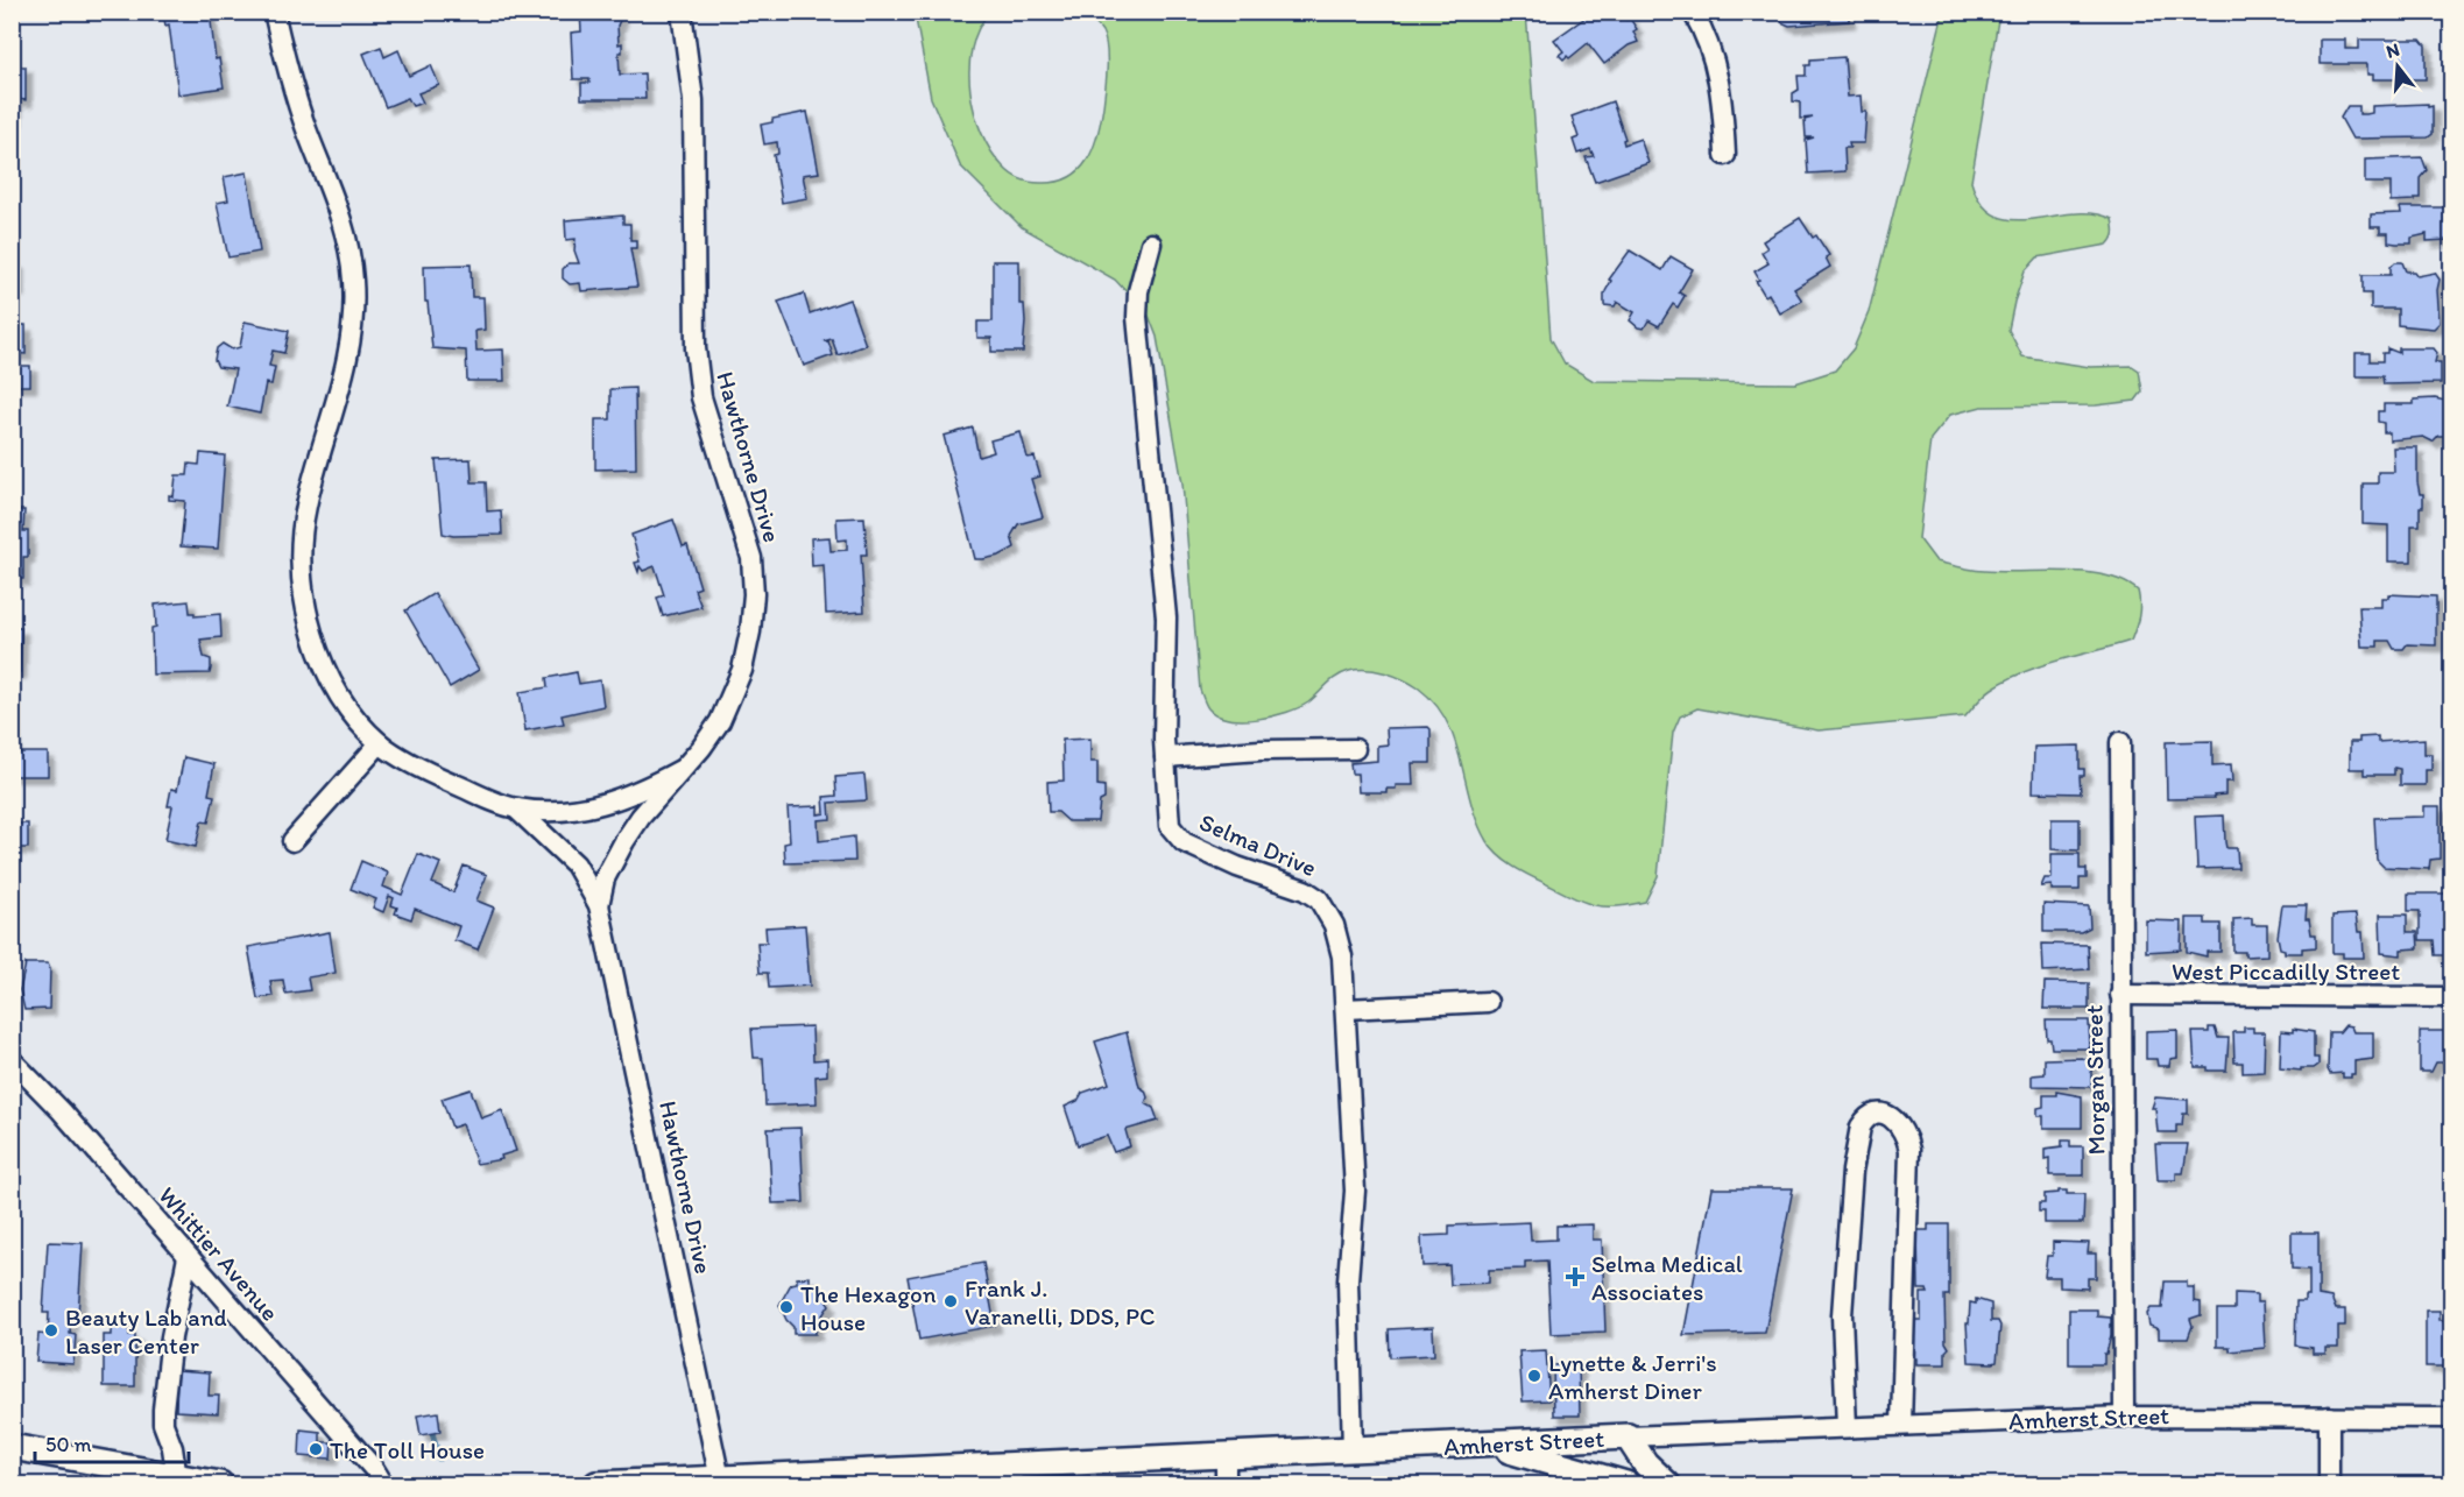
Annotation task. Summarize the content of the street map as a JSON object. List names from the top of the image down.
{
  "streets": {
    "main road": ["Amherst Street"],
    "street": [
      "Hawthorne Drive",
      "Selma Drive",
      "West Piccadilly Street",
      "Morgan Street",
      "Whittier Avenue"
    ]
  },
  "crossings": [
    ["Hawthorne Drive", "Amherst Street"],
    ["Selma Drive", "Amherst Street"],
    ["West Piccadilly Street", "Morgan Street"],
    ["Morgan Street", "Amherst Street"]
  ],
  "places": {
    "health": ["Selma Medical Associates"],
    "other": [
      "Frank J. Varanelli, DDS, PC",
      "The Hexagon House",
      "Beauty Lab and Laser Center",
      "Lynette & Jerri's Amherst Diner",
      "The Toll House"
    ]
  },
  "scale_bar": "50 m",
  "north": "top"
}
